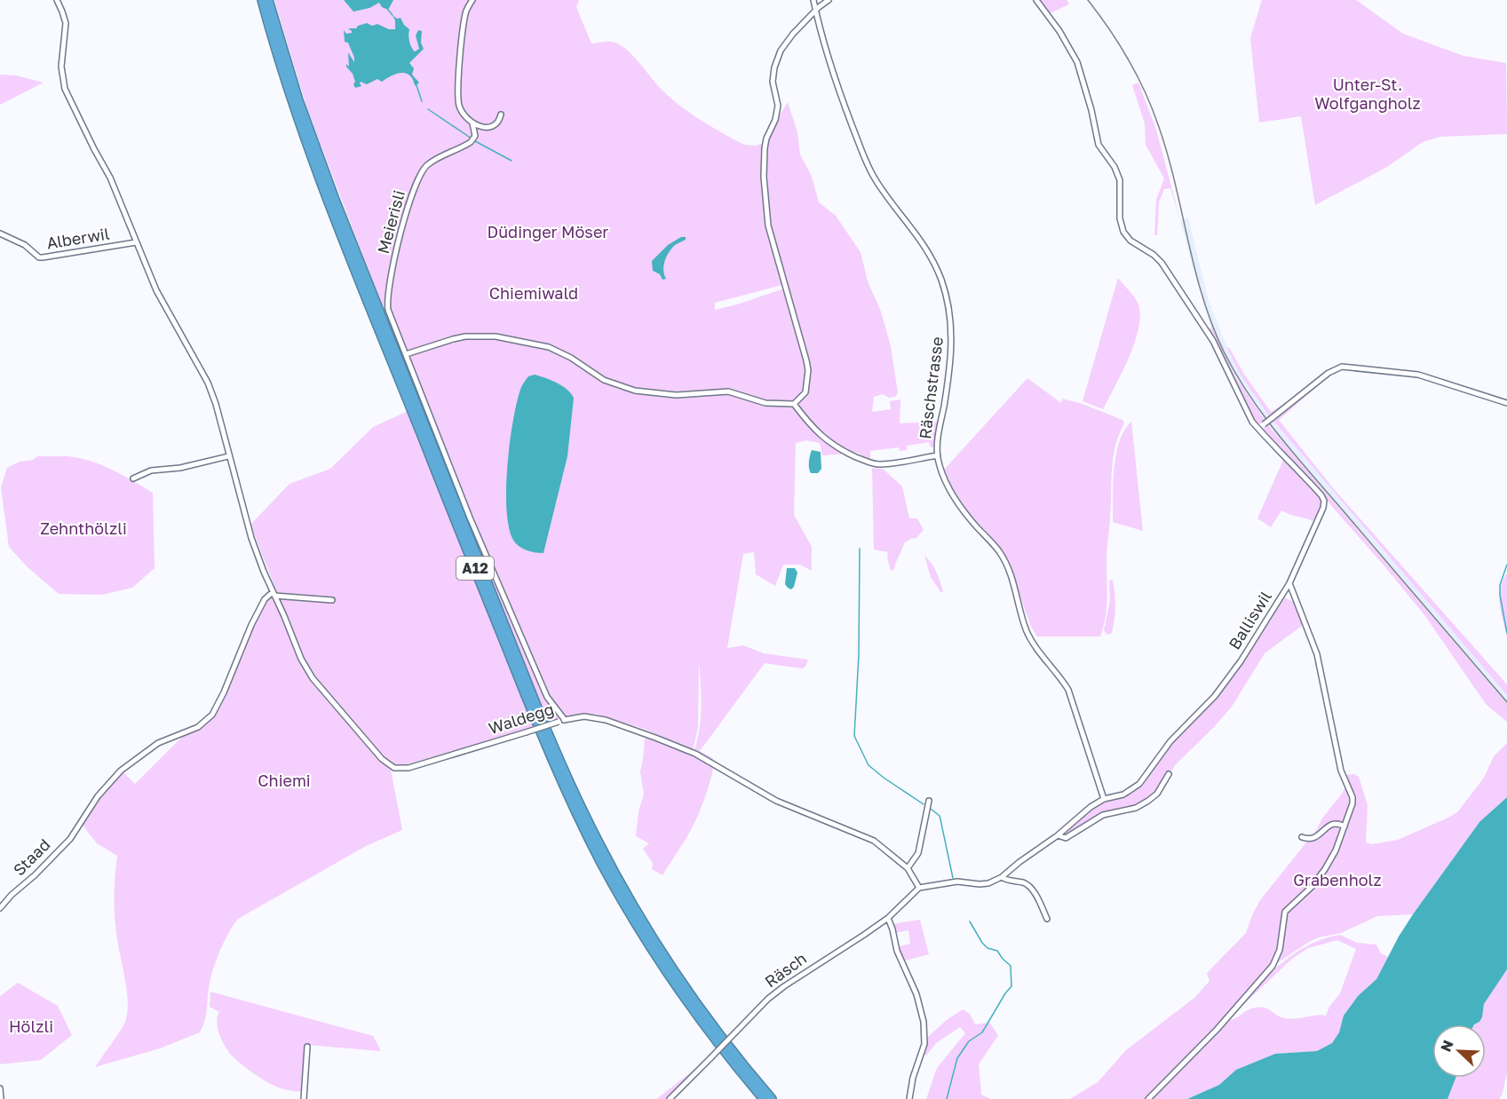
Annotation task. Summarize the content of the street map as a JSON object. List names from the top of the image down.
{
  "streets": {
    "highway": ["A12"],
    "street": [
      "Meierisli",
      "Alberwil",
      "Räschstrasse",
      "Balliswil",
      "Waldegg",
      "Staad",
      "Räsch"
    ]
  },
  "crossings": [
    ["Meierisli", "Waldegg"],
    ["Alberwil", "Waldegg"],
    ["Räschstrasse", "Balliswil"],
    ["Waldegg", "Staad"]
  ],
  "parks": [
    "Unter-St. Wolfgangholz",
    "Düdinger Möser",
    "Chiemiwald",
    "Zehnthölzli",
    "Chiemi",
    "Grabenholz",
    "Hölzli"
  ],
  "north": "top left"
}
